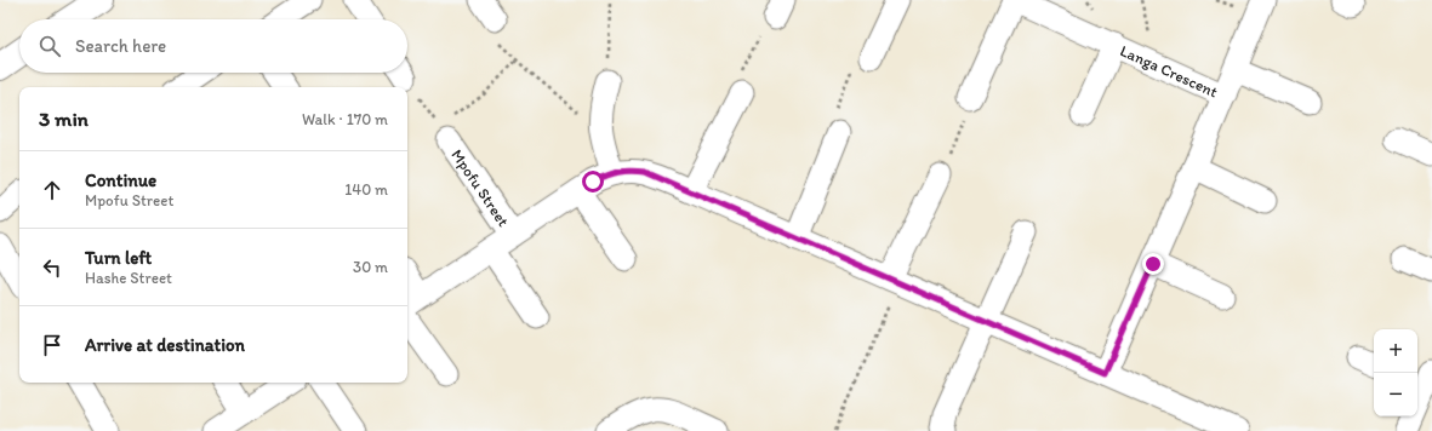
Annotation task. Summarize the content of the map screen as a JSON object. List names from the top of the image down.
{
  "streets": {
    "street": ["Langa Crescent", "Mpofu Street"]
  },
  "page": {
    "search": "Search here",
    "heading": ["3 min", "Walk · 170 m"],
    "list": [
      ["Continue", "Mpofu Street", "140 m"],
      ["Turn left", "Hashe Street", "30 m"],
      "Arrive at destination"
    ],
    "map_buttons": ["+", "−"]
  }
}
